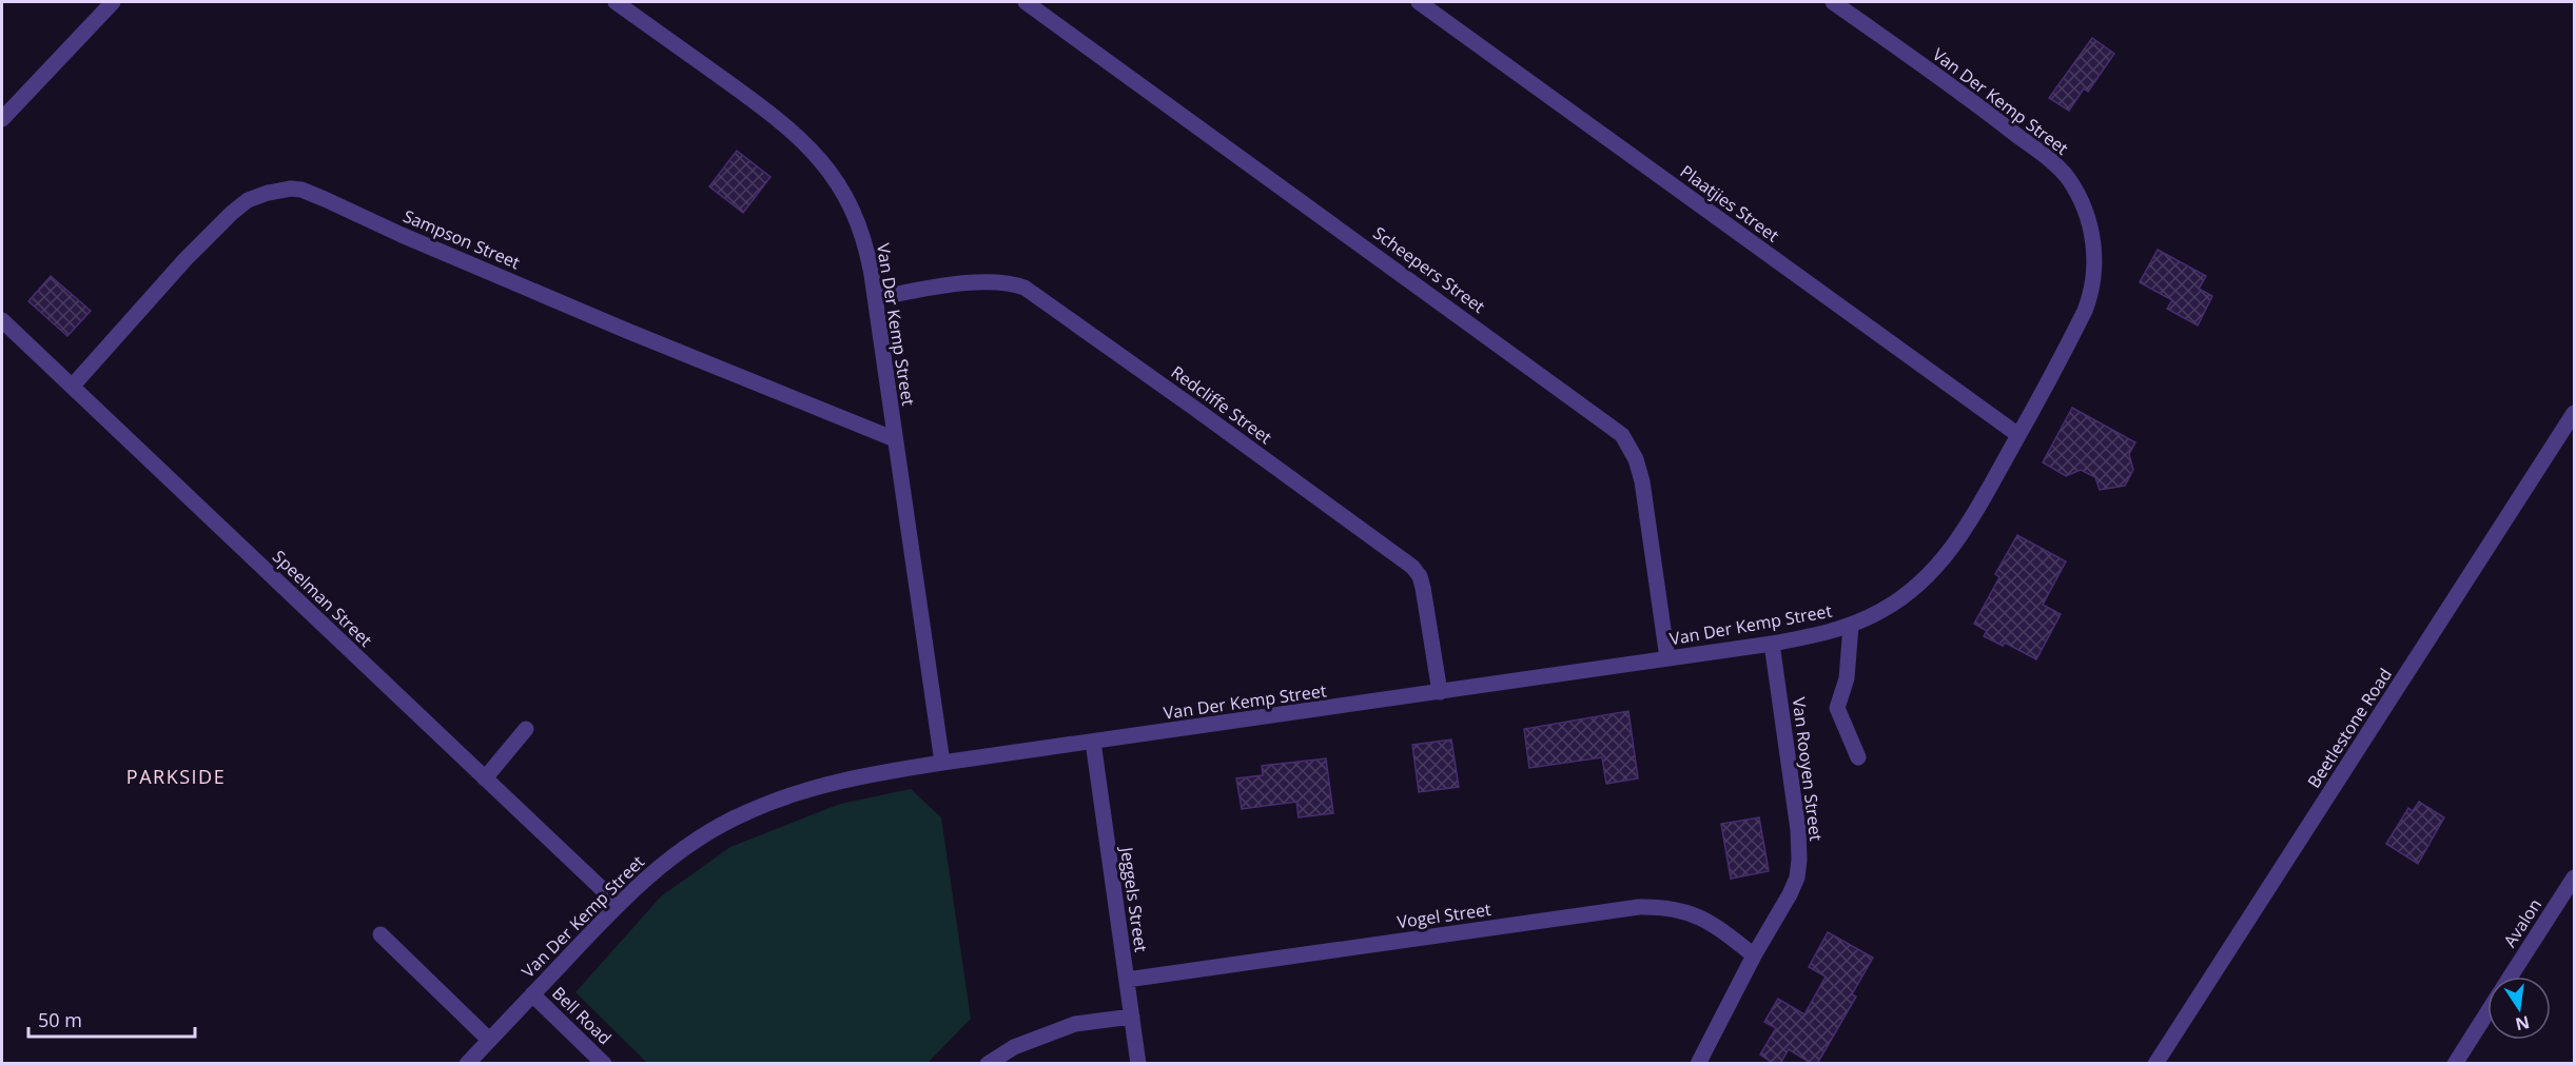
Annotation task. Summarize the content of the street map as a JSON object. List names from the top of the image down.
{
  "streets": {
    "street": [
      "Van Der Kemp Street",
      "Plaatjies Street",
      "Sampson Street",
      "Scheepers Street",
      "Redcliffe Street",
      "Speelman Street",
      "Beetlestone Road",
      "Van Rooyen Street",
      "Jeggels Street",
      "Vogel Street",
      "Avalon",
      "Bell Road"
    ]
  },
  "crossings": [
    ["Van Der Kemp Street", "Plaatjies Street"],
    ["Van Der Kemp Street", "Sampson Street"],
    ["Van Der Kemp Street", "Scheepers Street"],
    ["Van Der Kemp Street", "Redcliffe Street"],
    ["Van Der Kemp Street", "Speelman Street"],
    ["Van Der Kemp Street", "Van Rooyen Street"],
    ["Van Der Kemp Street", "Jeggels Street"],
    ["Van Der Kemp Street", "Bell Road"],
    ["Sampson Street", "Speelman Street"],
    ["Van Rooyen Street", "Vogel Street"],
    ["Jeggels Street", "Vogel Street"]
  ],
  "districts": ["PARKSIDE"],
  "scale_bar": "50 m",
  "north": "bottom"
}
